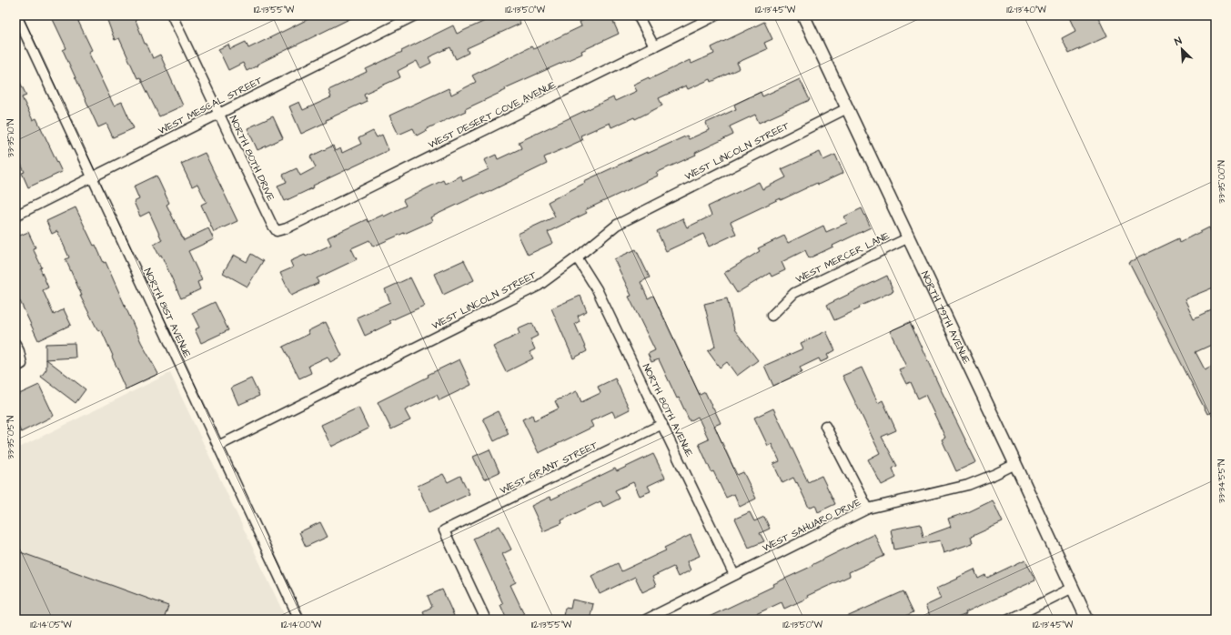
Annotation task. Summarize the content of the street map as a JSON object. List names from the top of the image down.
{
  "streets": {
    "street": [
      "WEST MESCAL STREET",
      "WEST DESERT COVE AVENUE",
      "WEST LINCOLN STREET",
      "NORTH 80TH DRIVE",
      "WEST MERCER LANE",
      "NORTH 81ST AVENUE",
      "NORTH 79TH AVENUE",
      "NORTH 80TH AVENUE",
      "WEST GRANT STREET",
      "WEST SAHUARO DRIVE"
    ]
  },
  "crossings": [
    ["WEST MESCAL STREET", "NORTH 80TH DRIVE"],
    ["WEST MESCAL STREET", "NORTH 81ST AVENUE"],
    ["WEST DESERT COVE AVENUE", "NORTH 80TH DRIVE"],
    ["WEST LINCOLN STREET", "NORTH 81ST AVENUE"],
    ["WEST LINCOLN STREET", "NORTH 79TH AVENUE"],
    ["WEST LINCOLN STREET", "NORTH 80TH AVENUE"],
    ["WEST MERCER LANE", "NORTH 79TH AVENUE"],
    ["NORTH 79TH AVENUE", "WEST SAHUARO DRIVE"],
    ["NORTH 80TH AVENUE", "WEST GRANT STREET"],
    ["NORTH 80TH AVENUE", "WEST SAHUARO DRIVE"]
  ],
  "north": "top left",
  "coordinates": [
    "112°13'55\"W",
    "112°13'50\"W",
    "112°13'45\"W",
    "112°13'40\"W",
    "33°35'10\"N",
    "33°35'00\"N",
    "33°35'05\"N",
    "33°34'55\"N",
    "112°14'05\"W",
    "112°14'00\"W"
  ]
}
